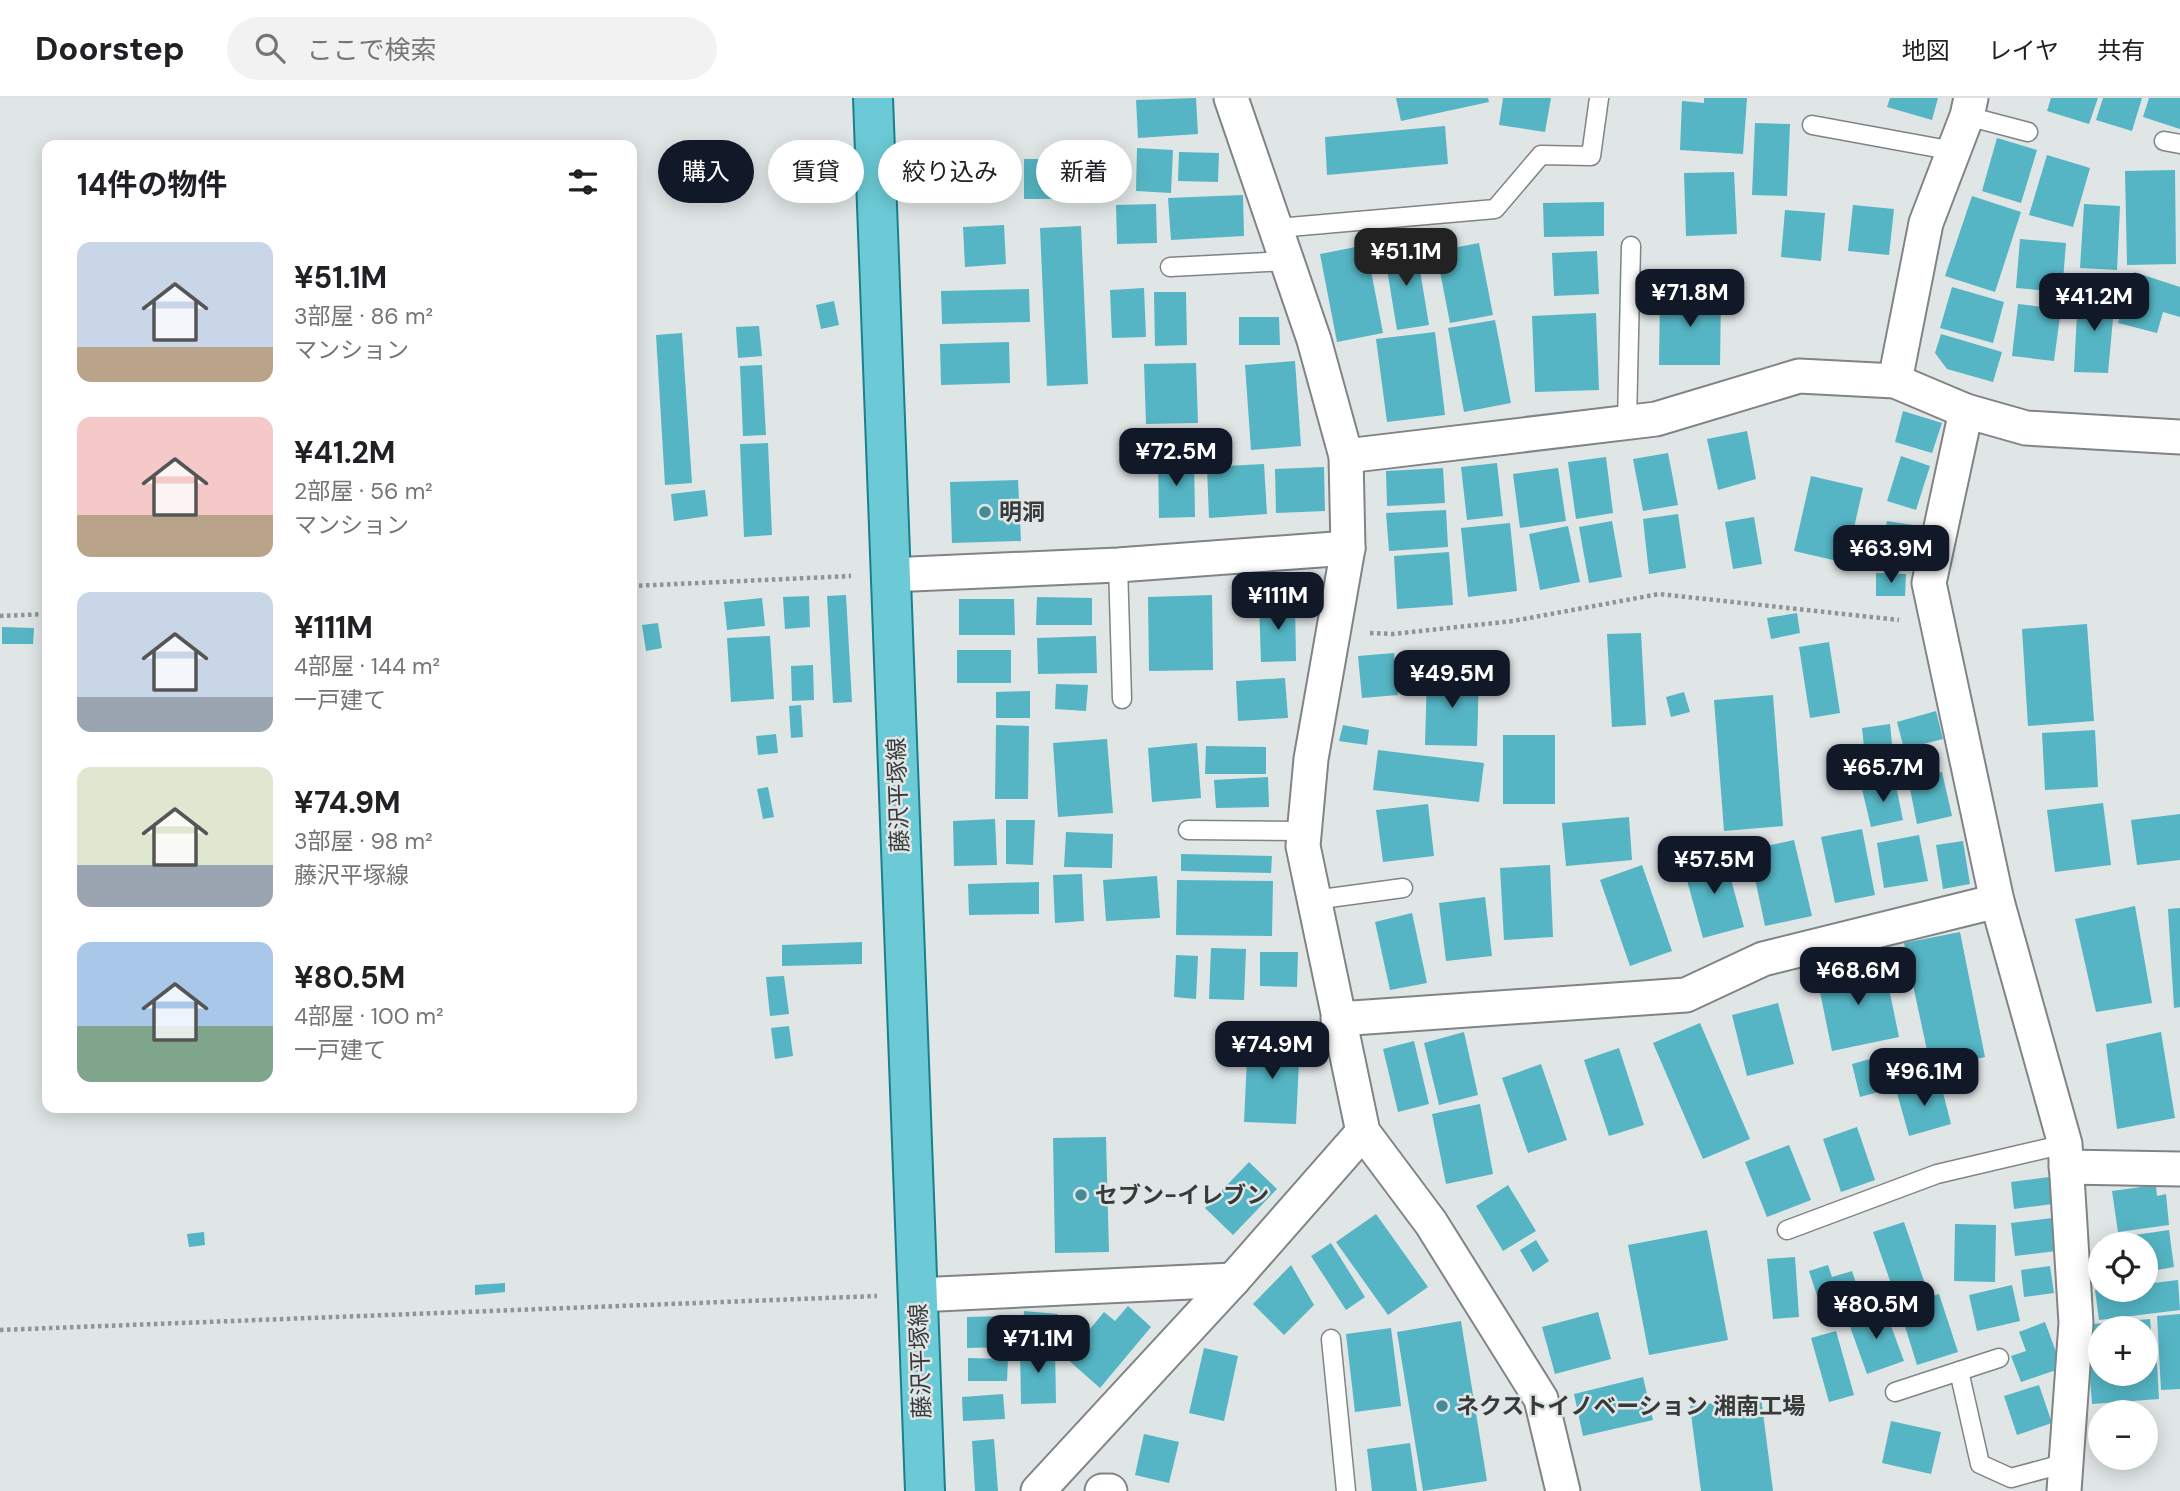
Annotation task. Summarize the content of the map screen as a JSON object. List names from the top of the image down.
{
  "streets": {
    "main road": ["藤沢平塚線"]
  },
  "places": ["明洞", "セブン-イレブン", "ネクストイノベーション 湘南工場"],
  "page": {
    "header": "Doorstep",
    "search": "ここで検索",
    "nav": ["地図", "レイヤ", "共有"],
    "chip": [
      "購入",
      "賃貸",
      "絞り込み",
      "新着"
    ],
    "heading": "14件の物件",
    "list": [
      {
        "name": "¥51.1M",
        "note": "3部屋 · 86 m² · マンション"
      },
      {
        "name": "¥41.2M",
        "note": "2部屋 · 56 m² · マンション"
      },
      {
        "name": "¥111M",
        "note": "4部屋 · 144 m² · 一戸建て"
      },
      {
        "name": "¥74.9M",
        "note": "3部屋 · 98 m² · 藤沢平塚線"
      },
      {
        "name": "¥80.5M",
        "note": "4部屋 · 100 m² · 一戸建て"
      }
    ],
    "price": [
      "¥51.1M",
      "¥71.8M",
      "¥41.2M",
      "¥72.5M",
      "¥63.9M",
      "¥111M",
      "¥49.5M",
      "¥65.7M",
      "¥57.5M",
      "¥68.6M",
      "¥74.9M",
      "¥96.1M",
      "¥80.5M",
      "¥71.1M"
    ],
    "map_buttons": ["+", "−"]
  }
}
